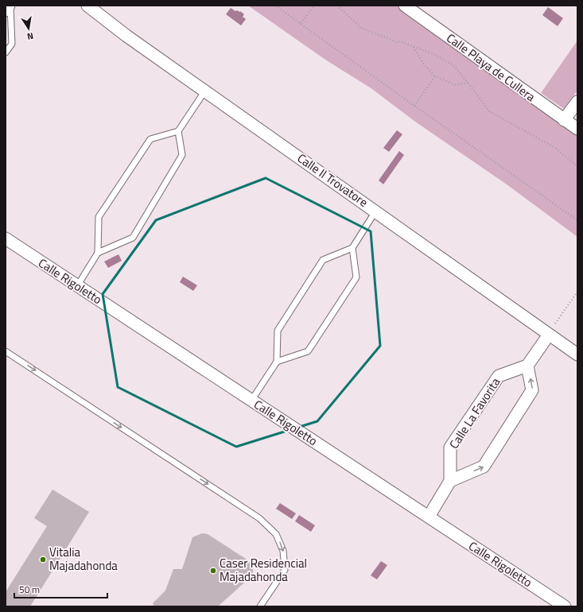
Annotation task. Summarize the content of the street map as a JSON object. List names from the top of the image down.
{
  "streets": {
    "street": [
      "Calle Playa de Cullera",
      "Calle Il Trovatore",
      "Calle Rigoletto",
      "Calle La Favorita"
    ]
  },
  "places": ["Vitalia Majadahonda", "Caser Residencial Majadahonda"],
  "scale_bar": "50 m",
  "north": "bottom"
}
